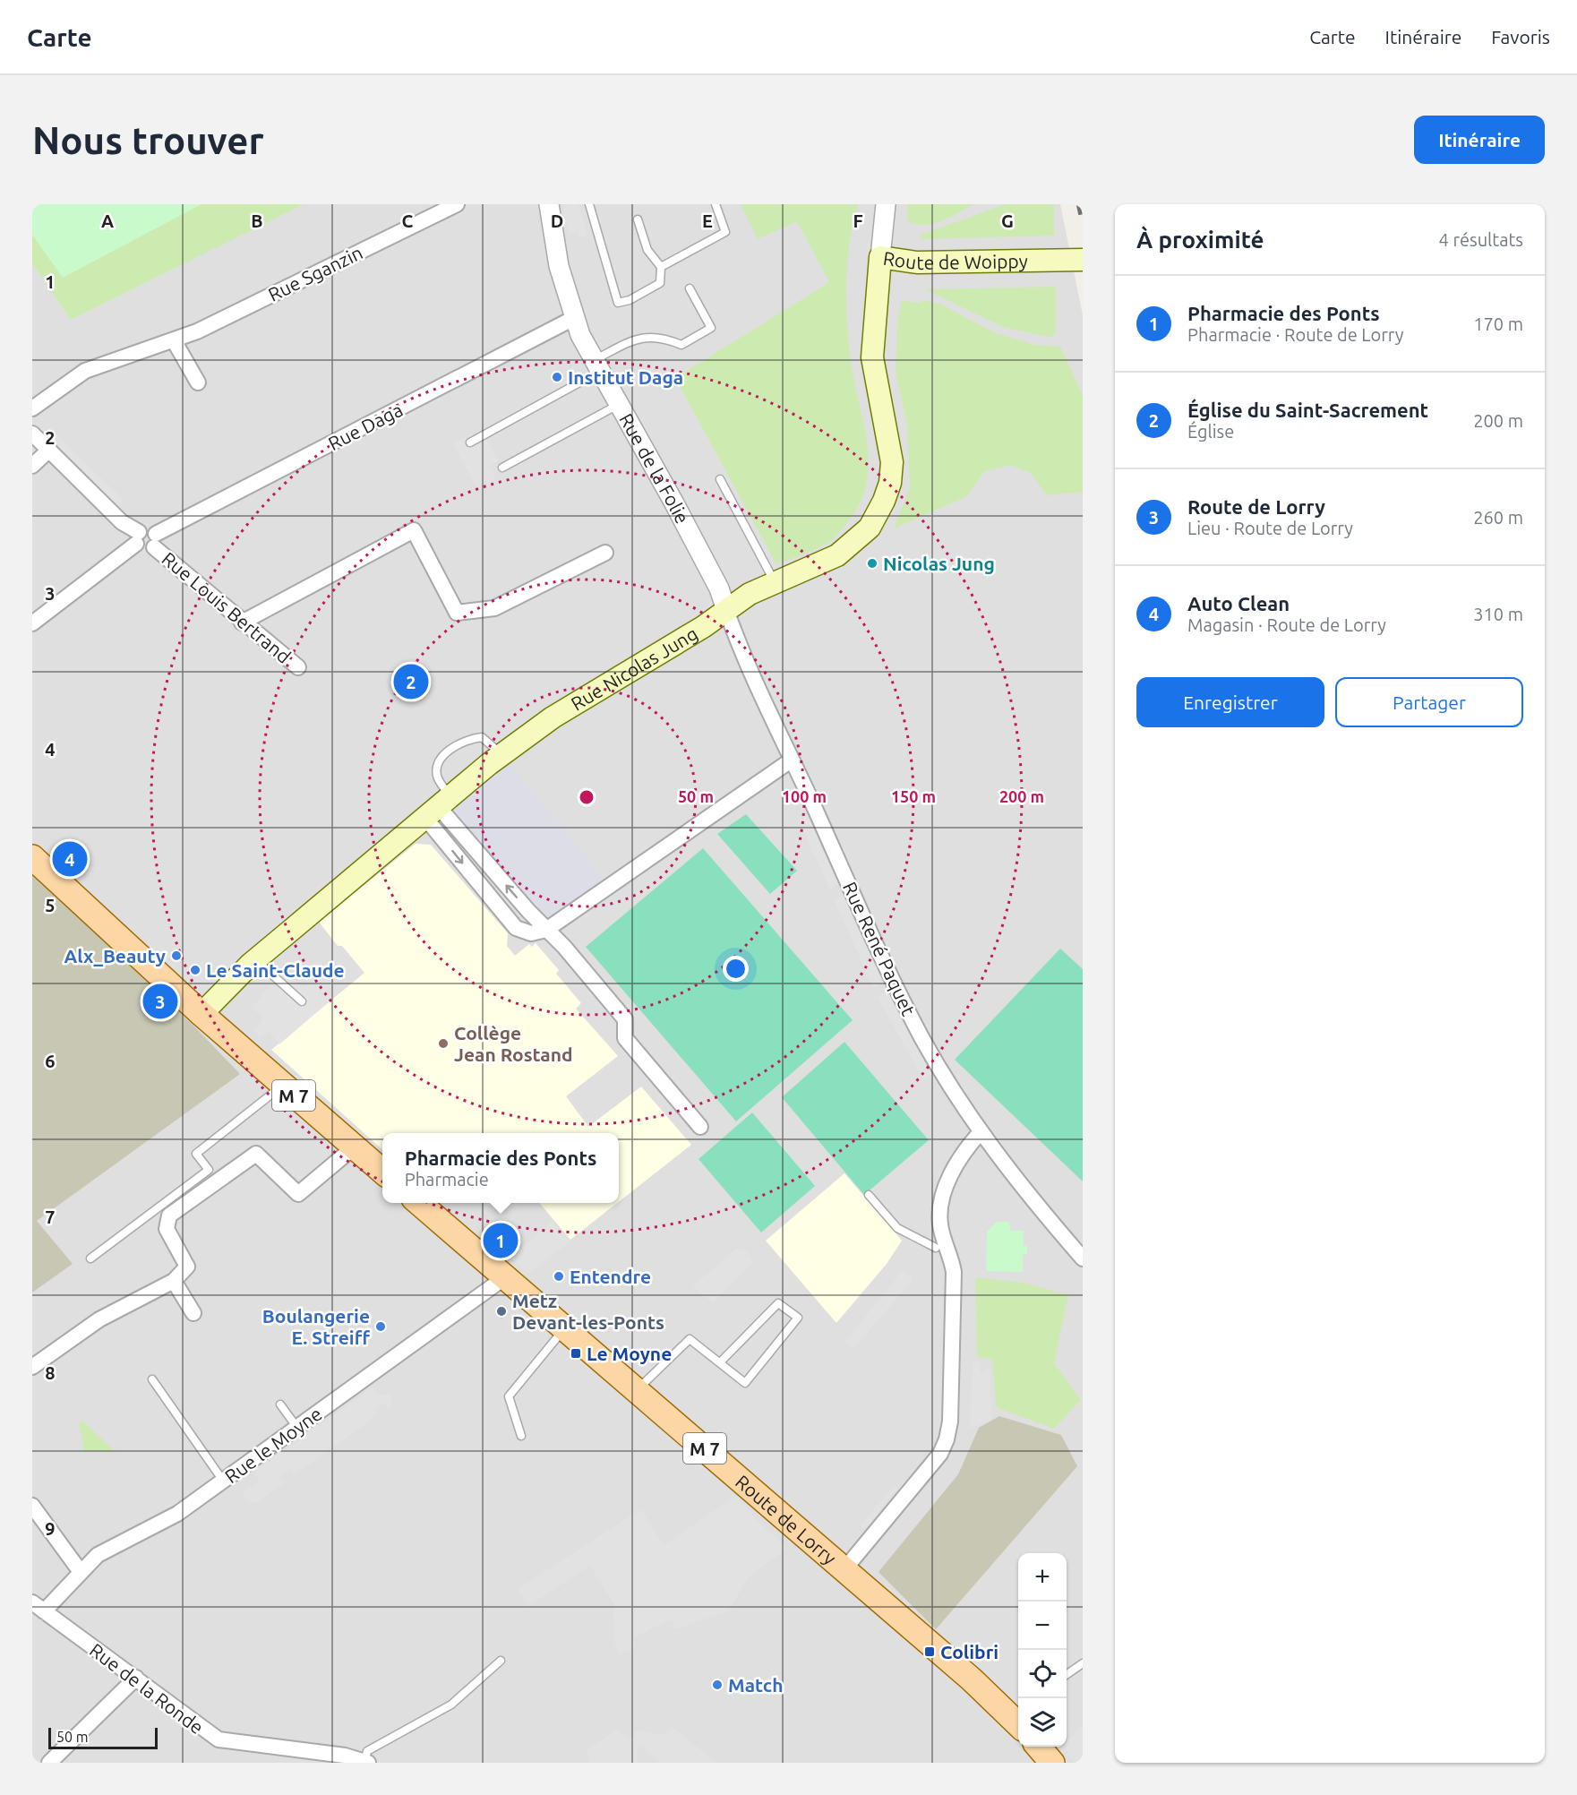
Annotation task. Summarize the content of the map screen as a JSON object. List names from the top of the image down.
{
  "streets": {
    "main road": [
      "Route de Woippy",
      "Rue Nicolas Jung",
      "M 7",
      "Route de Lorry"
    ],
    "street": [
      "Rue Sganzin",
      "Rue Daga",
      "Rue de la Folie",
      "Rue Louis Bertrand",
      "Rue René Paquet",
      "Rue le Moyne",
      "Rue de la Ronde"
    ]
  },
  "crossings": [
    ["Route de Woippy", "Rue Nicolas Jung"],
    ["Rue Daga", "Rue de la Folie"],
    ["Rue Daga", "Rue Louis Bertrand"],
    ["Rue de la Folie", "Rue Nicolas Jung"],
    ["Rue de la Folie", "Rue René Paquet"],
    ["Rue Nicolas Jung", "Rue René Paquet"],
    ["Rue Nicolas Jung", "M 7"],
    ["Rue le Moyne", "Route de Lorry"],
    ["Rue le Moyne", "Rue de la Ronde"]
  ],
  "places": {
    "other": [
      "Institut Daga",
      "Nicolas Jung",
      "Alx_Beauty",
      "Le Saint-Claude",
      "Collège Jean Rostand",
      "Entendre",
      "Metz Devant-les-Ponts",
      "Boulangerie E. Streiff",
      "Match"
    ],
    "transit": ["Le Moyne", "Colibri"]
  },
  "scale_bar": "50 m",
  "page": {
    "header": "Carte",
    "nav": ["Carte", "Itinéraire", "Favoris"],
    "buttons": [
      "Itinéraire",
      ["Enregistrer", "Partager"]
    ],
    "title": "Nous trouver",
    "heading": ["À proximité", "4 résultats"],
    "list": [
      {
        "mark": "1",
        "name": "Pharmacie des Ponts",
        "note": "Pharmacie · Route de Lorry",
        "value": "170 m"
      },
      {
        "mark": "2",
        "name": "Église du Saint-Sacrement",
        "note": "Église",
        "value": "200 m"
      },
      {
        "mark": "3",
        "name": "Route de Lorry",
        "note": "Lieu · Route de Lorry",
        "value": "260 m"
      },
      {
        "mark": "4",
        "name": "Auto Clean",
        "note": "Magasin · Route de Lorry",
        "value": "310 m"
      }
    ],
    "pins": [
      "2",
      "4",
      "3",
      "1"
    ],
    "popup": ["Pharmacie des Ponts", "Pharmacie"],
    "map_buttons": ["+", "−"],
    "scale": "50 m"
  },
  "grid": {
    "columns": [
      "A",
      "B",
      "C",
      "D",
      "E",
      "F",
      "G"
    ],
    "rows": [
      "1",
      "2",
      "3",
      "4",
      "5",
      "6",
      "7",
      "8",
      "9"
    ]
  },
  "rings": [
    "50 m",
    "100 m",
    "150 m",
    "200 m"
  ]
}
